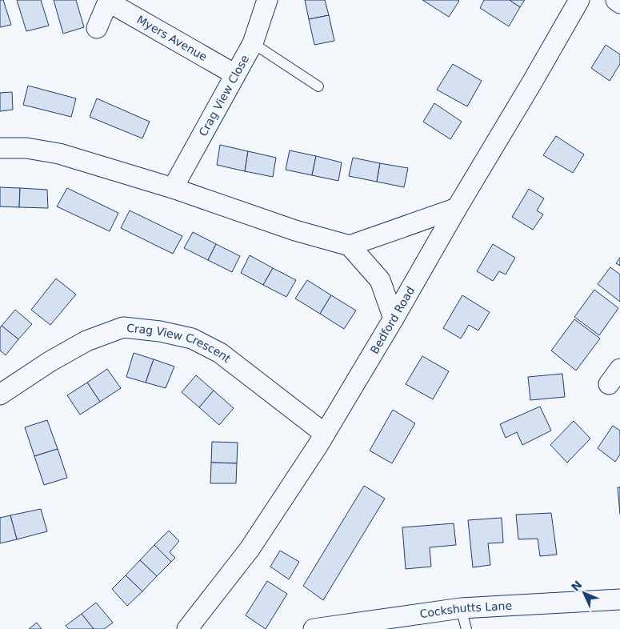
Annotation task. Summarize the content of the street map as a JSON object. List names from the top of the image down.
{
  "streets": {
    "street": [
      "Myers Avenue",
      "Crag View Close",
      "Bedford Road",
      "Crag View Crescent",
      "Cockshutts Lane"
    ]
  },
  "crossings": [
    ["Myers Avenue", "Crag View Close"],
    ["Bedford Road", "Crag View Crescent"]
  ],
  "north": "top left"
}
